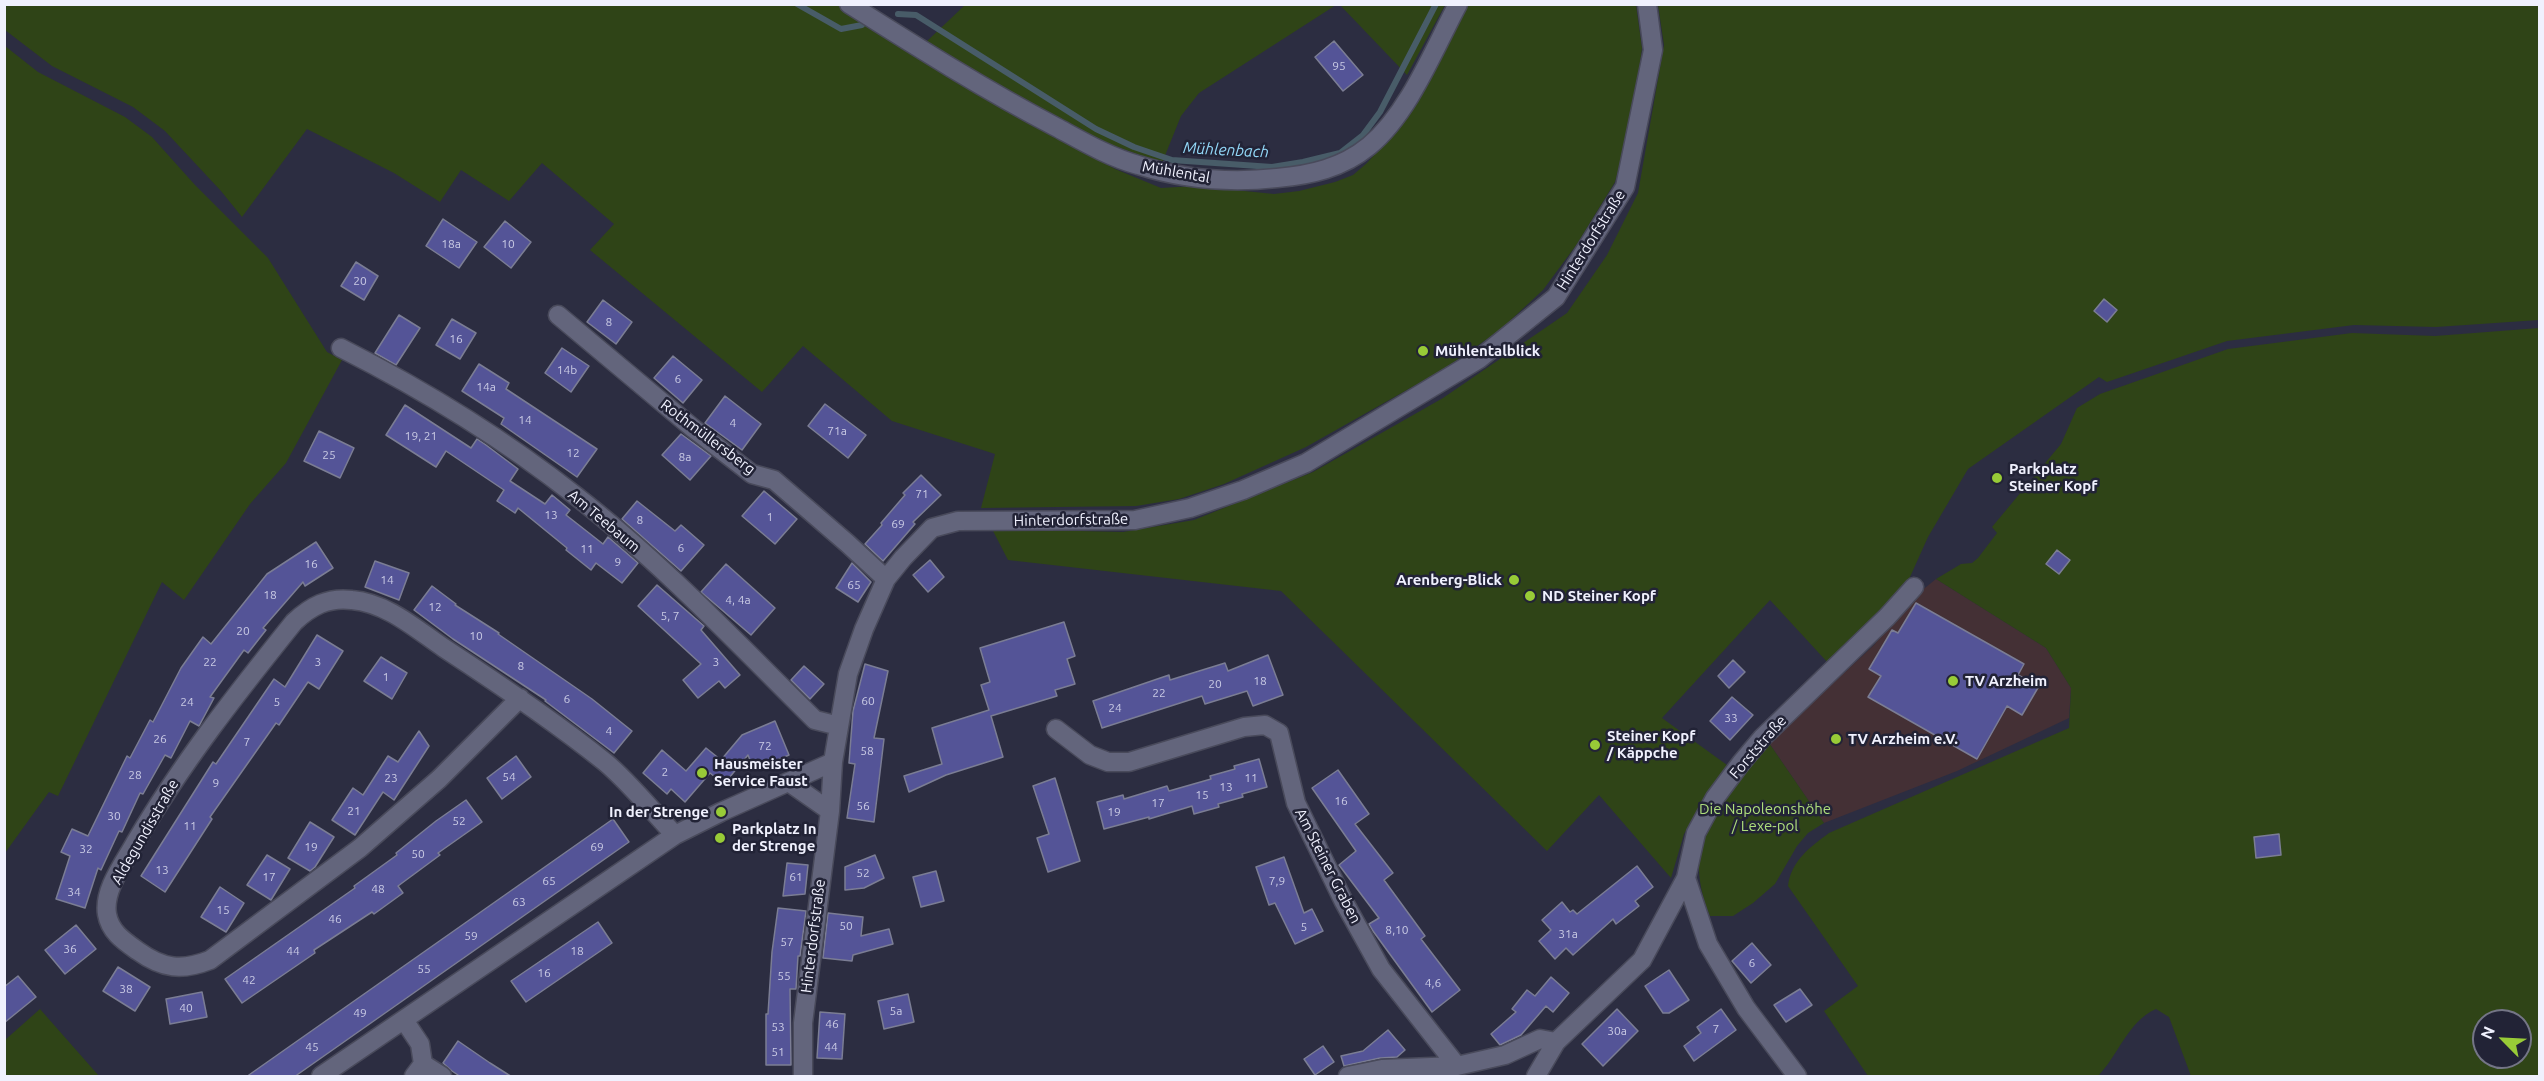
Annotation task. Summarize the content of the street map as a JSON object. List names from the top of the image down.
{
  "streets": {
    "street": [
      "Mühlental",
      "Hinterdorfstraße",
      "Rothmüllersberg",
      "Am Teebaum",
      "Forststraße",
      "Aldegundisstraße",
      "Am Steiner Graben"
    ]
  },
  "crossings": [
    ["Hinterdorfstraße", "Rothmüllersberg"],
    ["Hinterdorfstraße", "Am Teebaum"]
  ],
  "water": ["Mühlenbach"],
  "parks": ["Die Napoleonshöhe / Lexe-pol"],
  "places": [
    "Mühlentalblick",
    "Parkplatz Steiner Kopf",
    "Arenberg-Blick",
    "ND Steiner Kopf",
    "TV Arzheim",
    "TV Arzheim e.V.",
    "Steiner Kopf / Käppche",
    "Hausmeister Service Faust",
    "In der Strenge",
    "Parkplatz In der Strenge"
  ],
  "house_numbers": [
    "95",
    "18a",
    "10",
    "20",
    "8",
    "16",
    "14b",
    "6",
    "14a",
    "14",
    "4",
    "71a",
    "19, 21",
    "12",
    "25",
    "8a",
    "71",
    "13",
    "1",
    "8",
    "69",
    "6",
    "11",
    "9",
    "16",
    "14",
    "65",
    "18",
    "4, 4a",
    "12",
    "5, 7",
    "20",
    "10",
    "22",
    "3",
    "3",
    "8",
    "1",
    "18",
    "20",
    "22",
    "6",
    "60",
    "24",
    "5",
    "24",
    "33",
    "4",
    "26",
    "7",
    "72",
    "58",
    "2",
    "28",
    "54",
    "23",
    "11",
    "9",
    "13",
    "15",
    "16",
    "17",
    "56",
    "21",
    "19",
    "30",
    "52",
    "11",
    "19",
    "69",
    "32",
    "50",
    "13",
    "52",
    "17",
    "61",
    "65",
    "7,9",
    "48",
    "34",
    "63",
    "15",
    "46",
    "50",
    "5",
    "8,10",
    "31a",
    "59",
    "57",
    "36",
    "44",
    "18",
    "6",
    "55",
    "16",
    "55",
    "42",
    "4,6",
    "38",
    "40",
    "5a",
    "49",
    "46",
    "53",
    "7",
    "30a",
    "45",
    "44",
    "51"
  ],
  "north": "top left"
}
